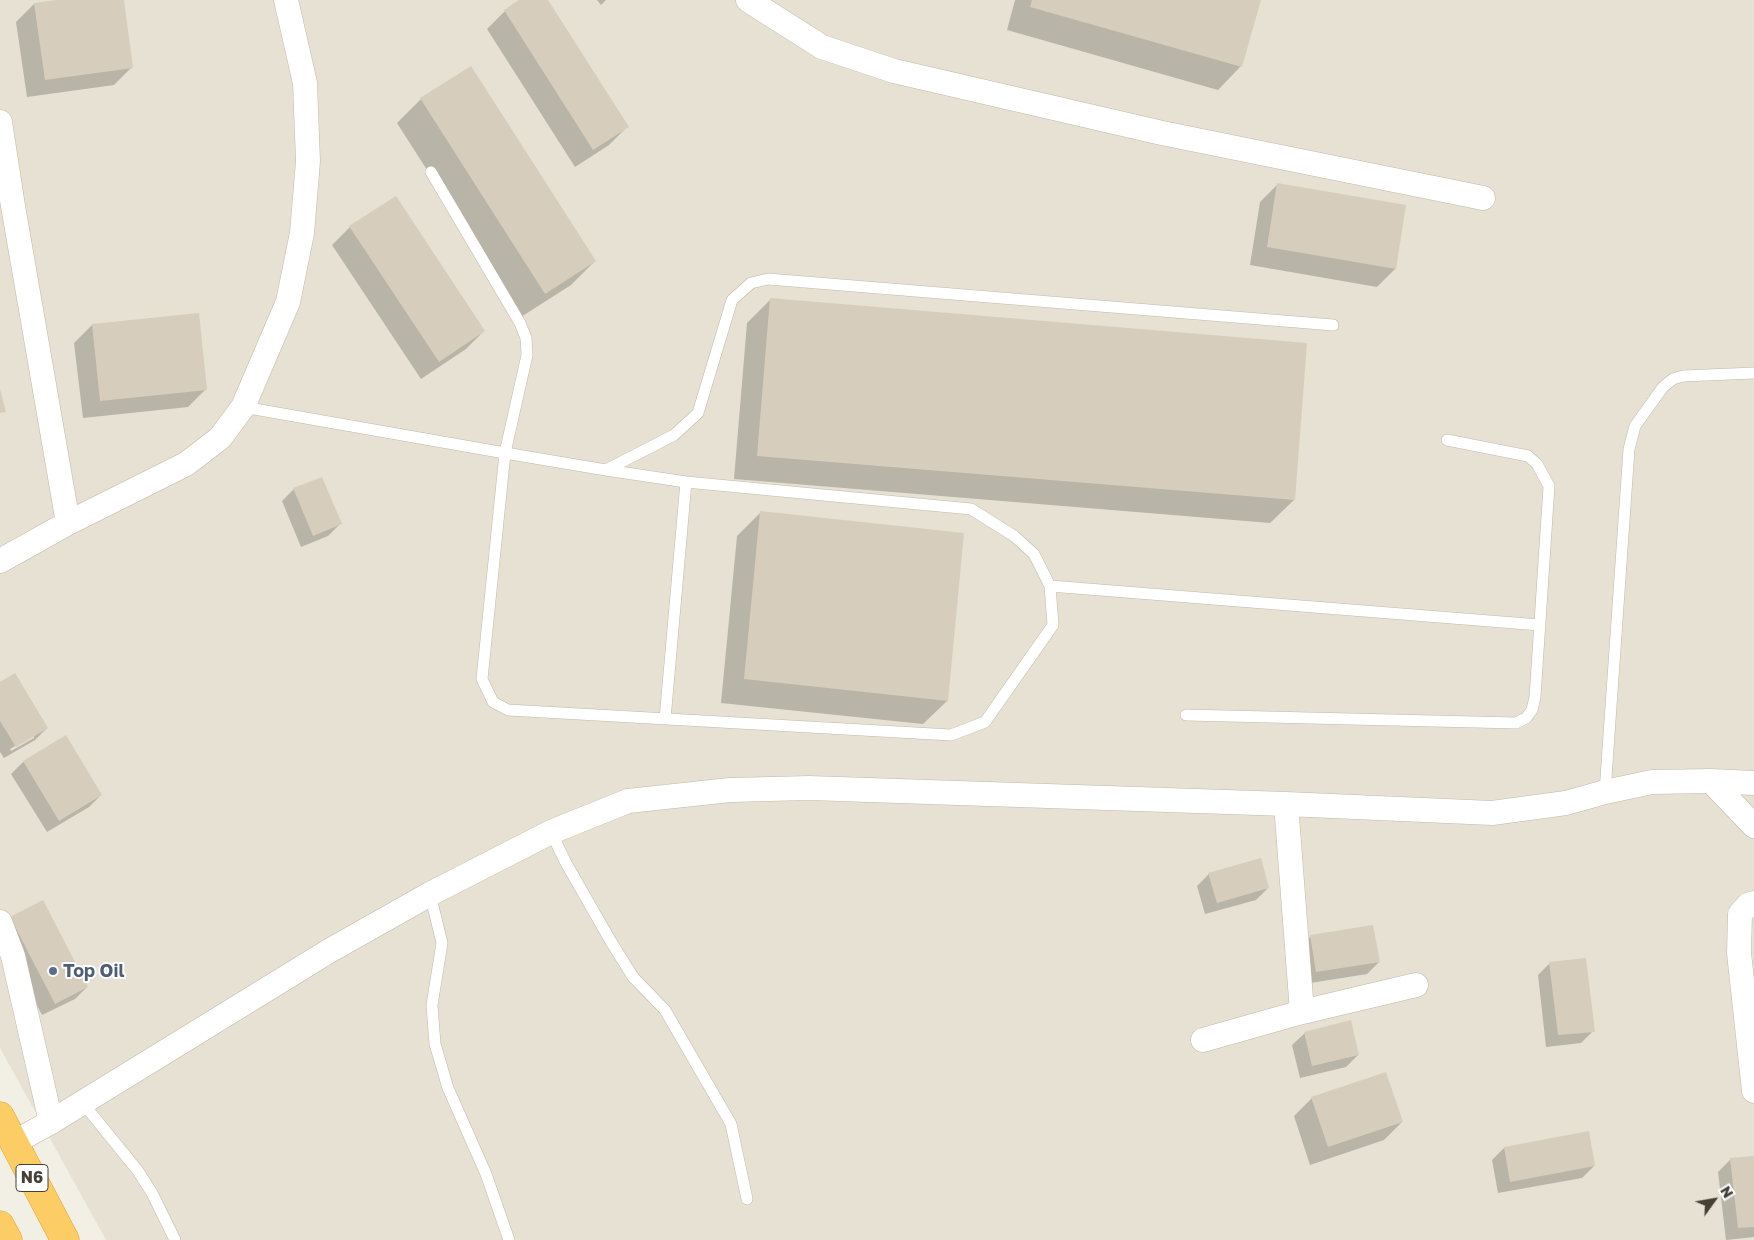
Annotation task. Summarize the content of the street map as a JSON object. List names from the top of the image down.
{
  "streets": {
    "highway": ["N6"]
  },
  "places": ["Top Oil"],
  "north": "top right"
}
